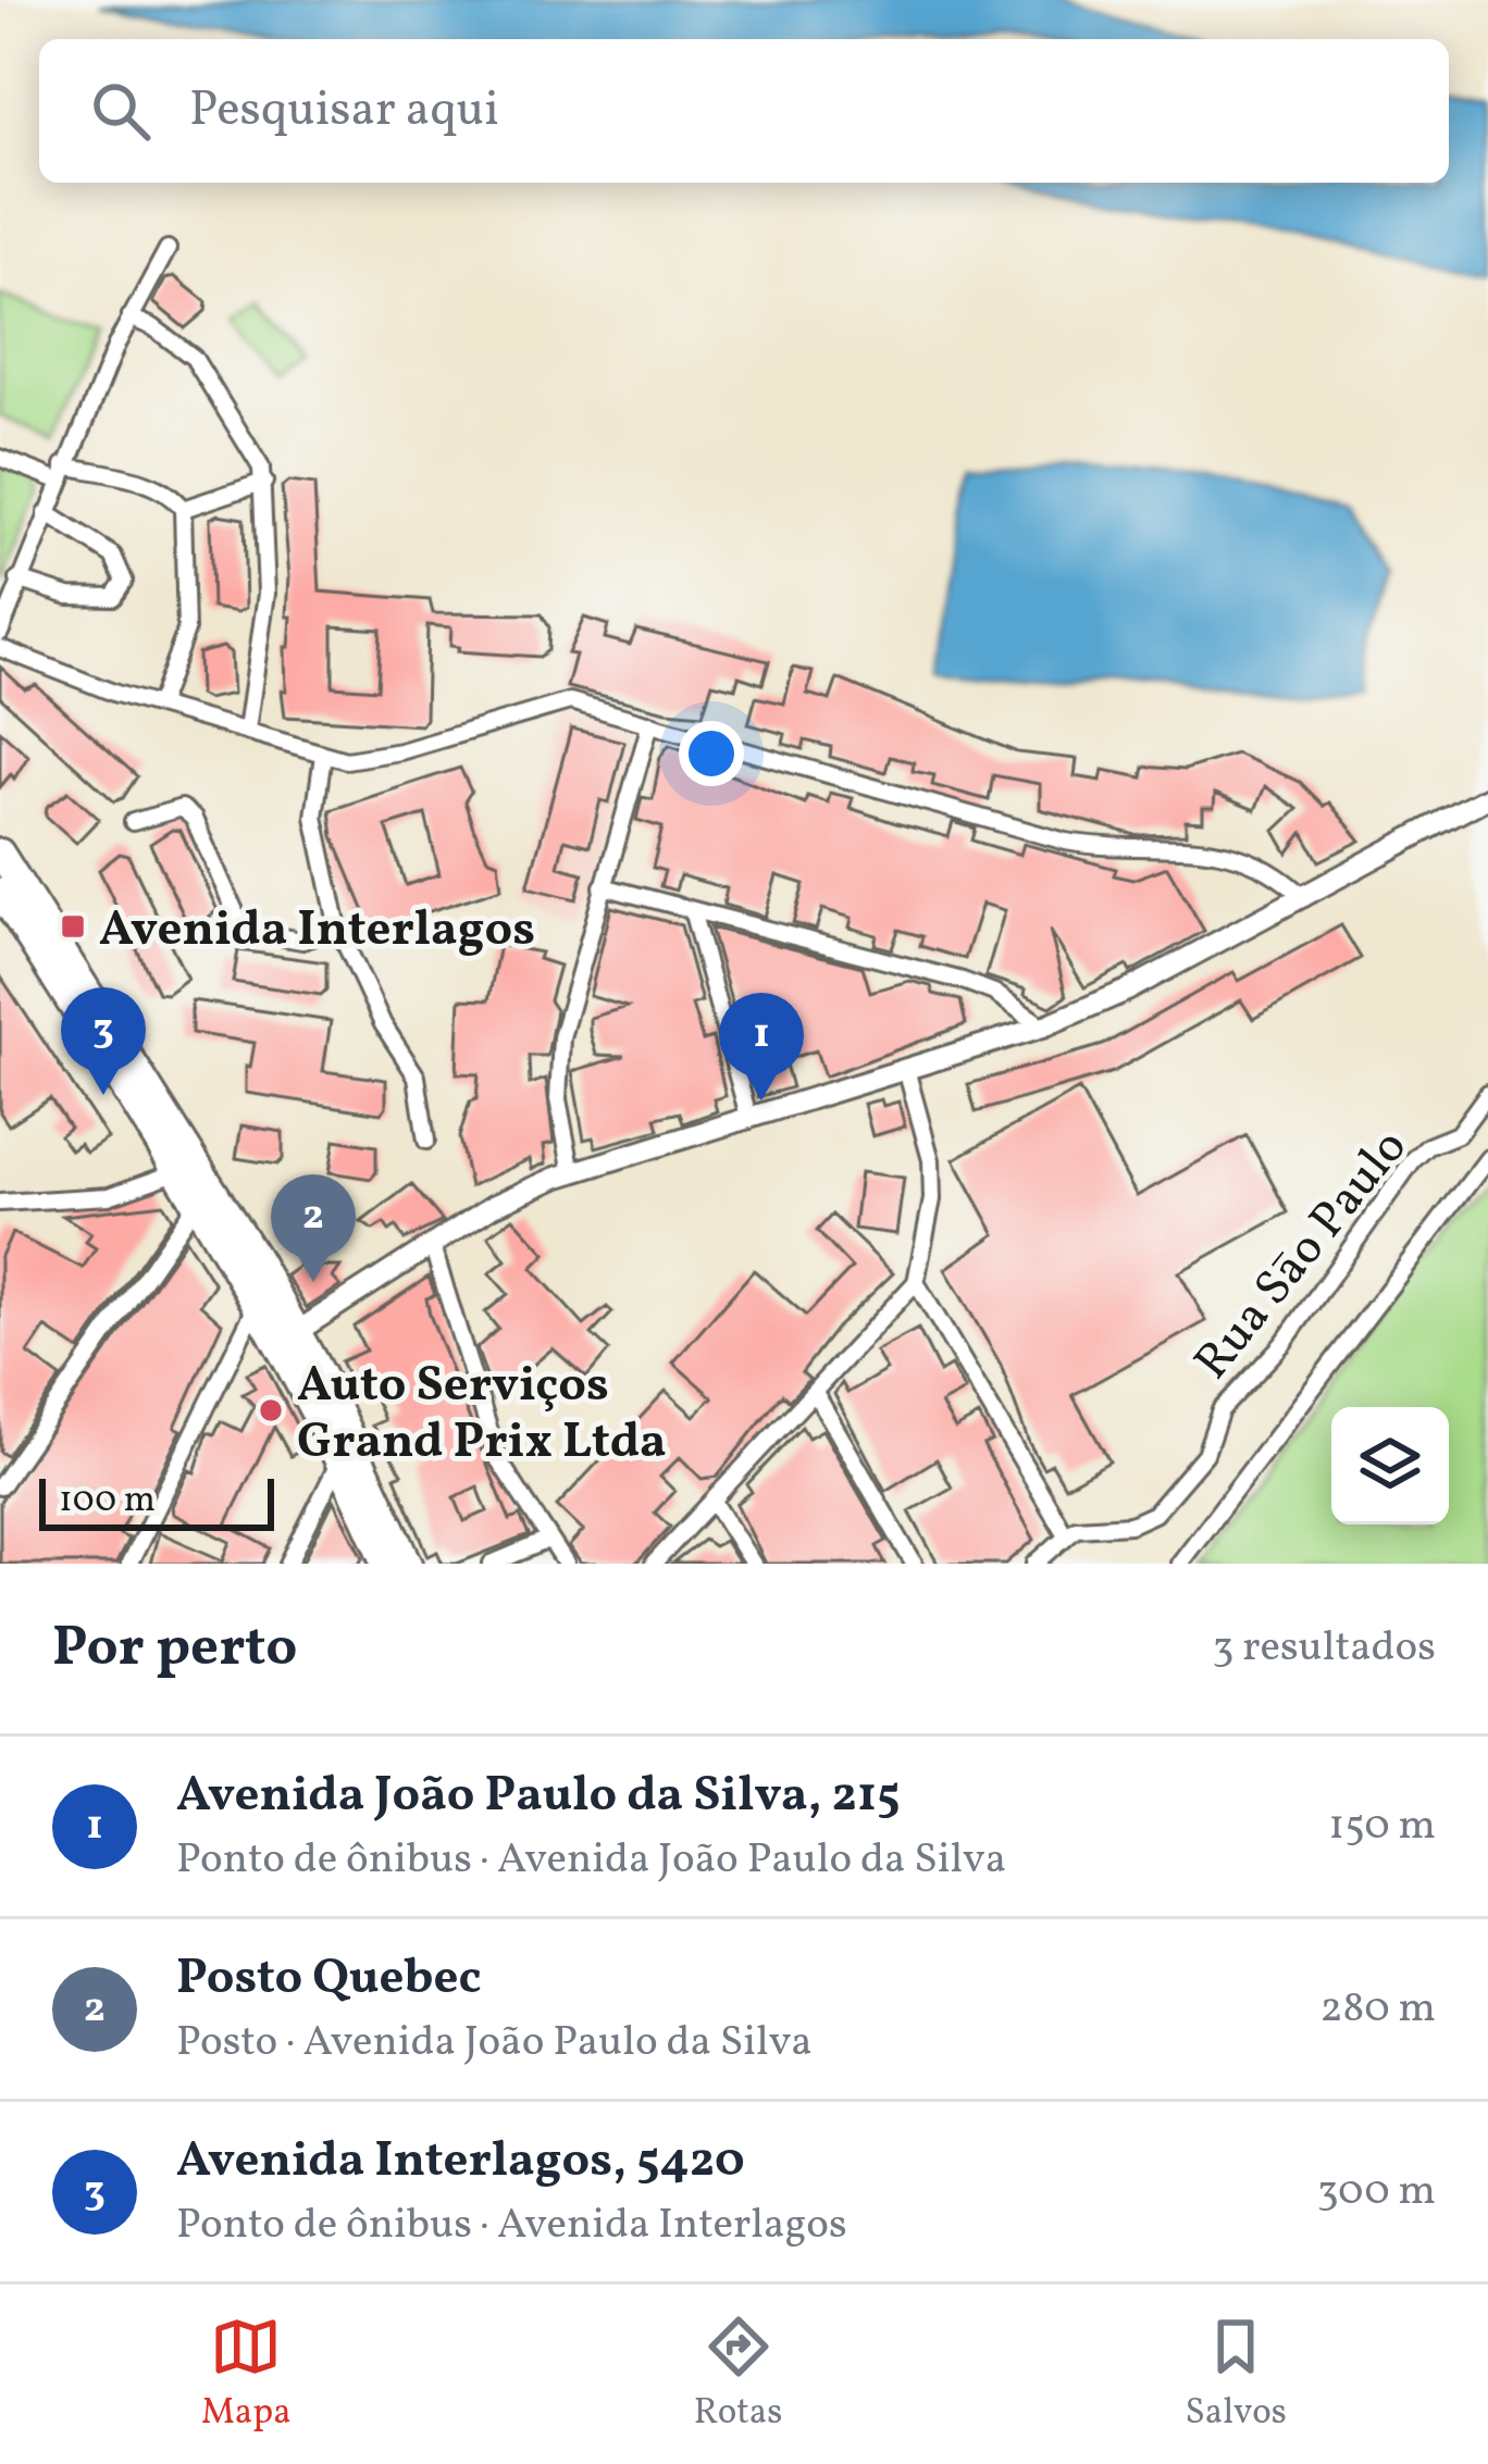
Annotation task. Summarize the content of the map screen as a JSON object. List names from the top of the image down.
{
  "streets": {
    "street": ["Rua Sāo Paulo"]
  },
  "places": {
    "transit": ["Avenida Interlagos"],
    "other": ["Auto Serviços Grand Prix Ltda"]
  },
  "scale_bar": "100 m",
  "page": {
    "search": "Pesquisar aqui",
    "pins": ["3", "1", "2"],
    "scale": "100 m",
    "heading": ["Por perto", "3 resultados"],
    "list": [
      {
        "mark": "1",
        "name": "Avenida João Paulo da Silva, 215",
        "note": "Ponto de ônibus · Avenida João Paulo da Silva",
        "value": "150 m"
      },
      {
        "mark": "2",
        "name": "Posto Quebec",
        "note": "Posto · Avenida João Paulo da Silva",
        "value": "280 m"
      },
      {
        "mark": "3",
        "name": "Avenida Interlagos, 5420",
        "note": "Ponto de ônibus · Avenida Interlagos",
        "value": "300 m"
      }
    ],
    "nav": ["Mapa", "Rotas", "Salvos"]
  }
}
